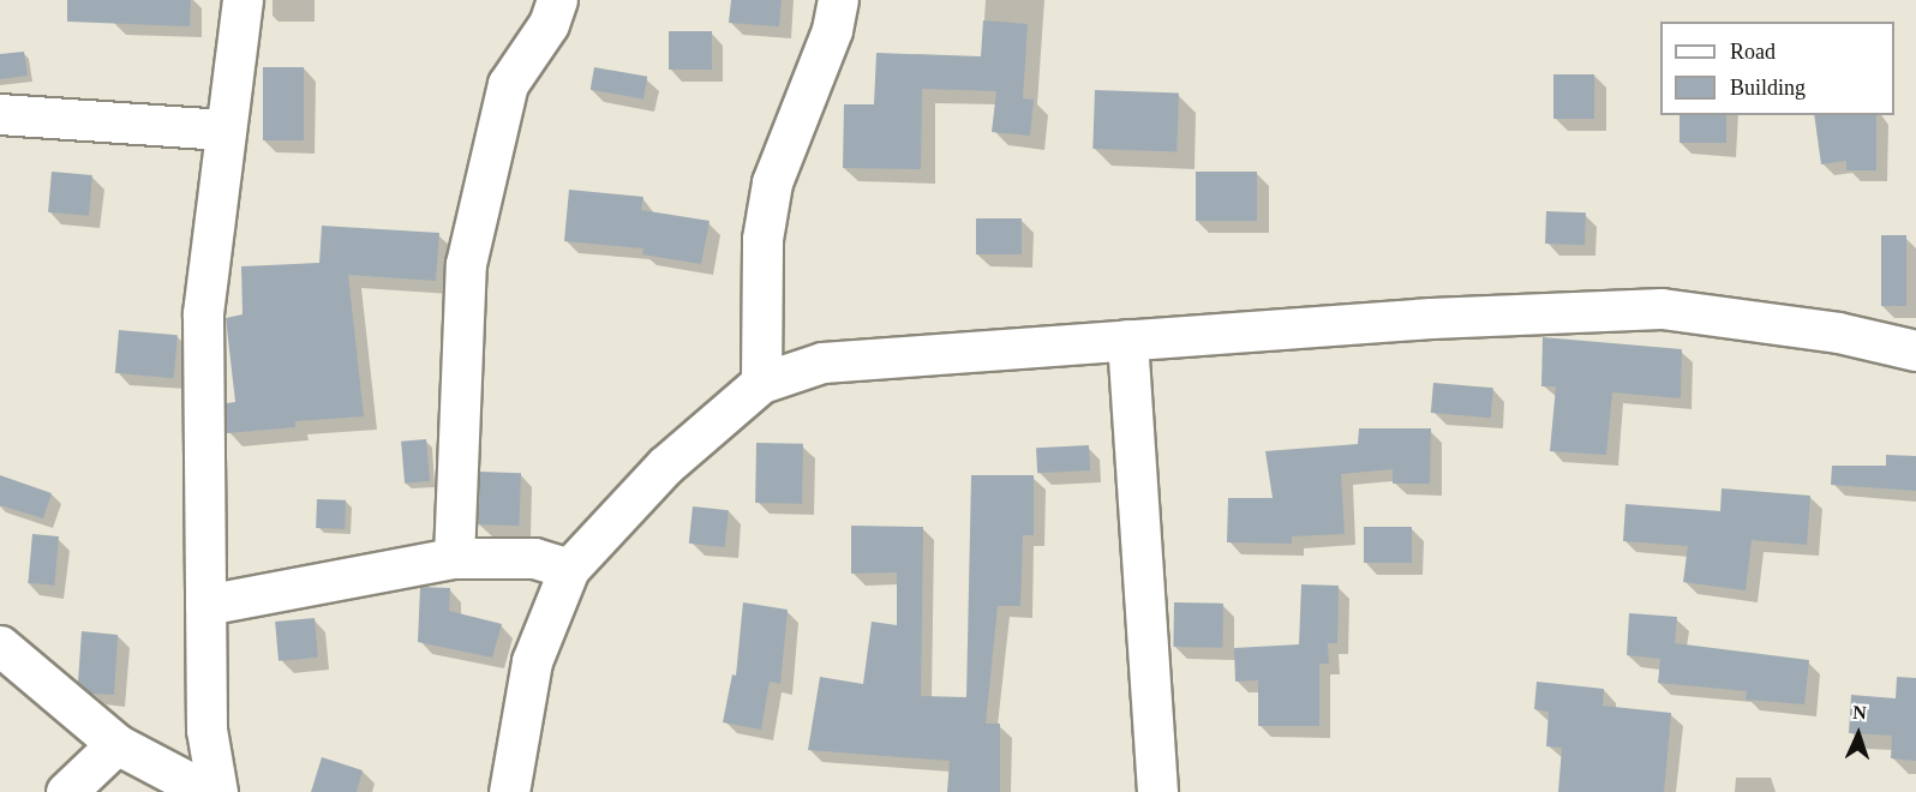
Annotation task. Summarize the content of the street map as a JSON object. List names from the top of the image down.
{
  "legend": ["Road", "Building"],
  "north": "top"
}
